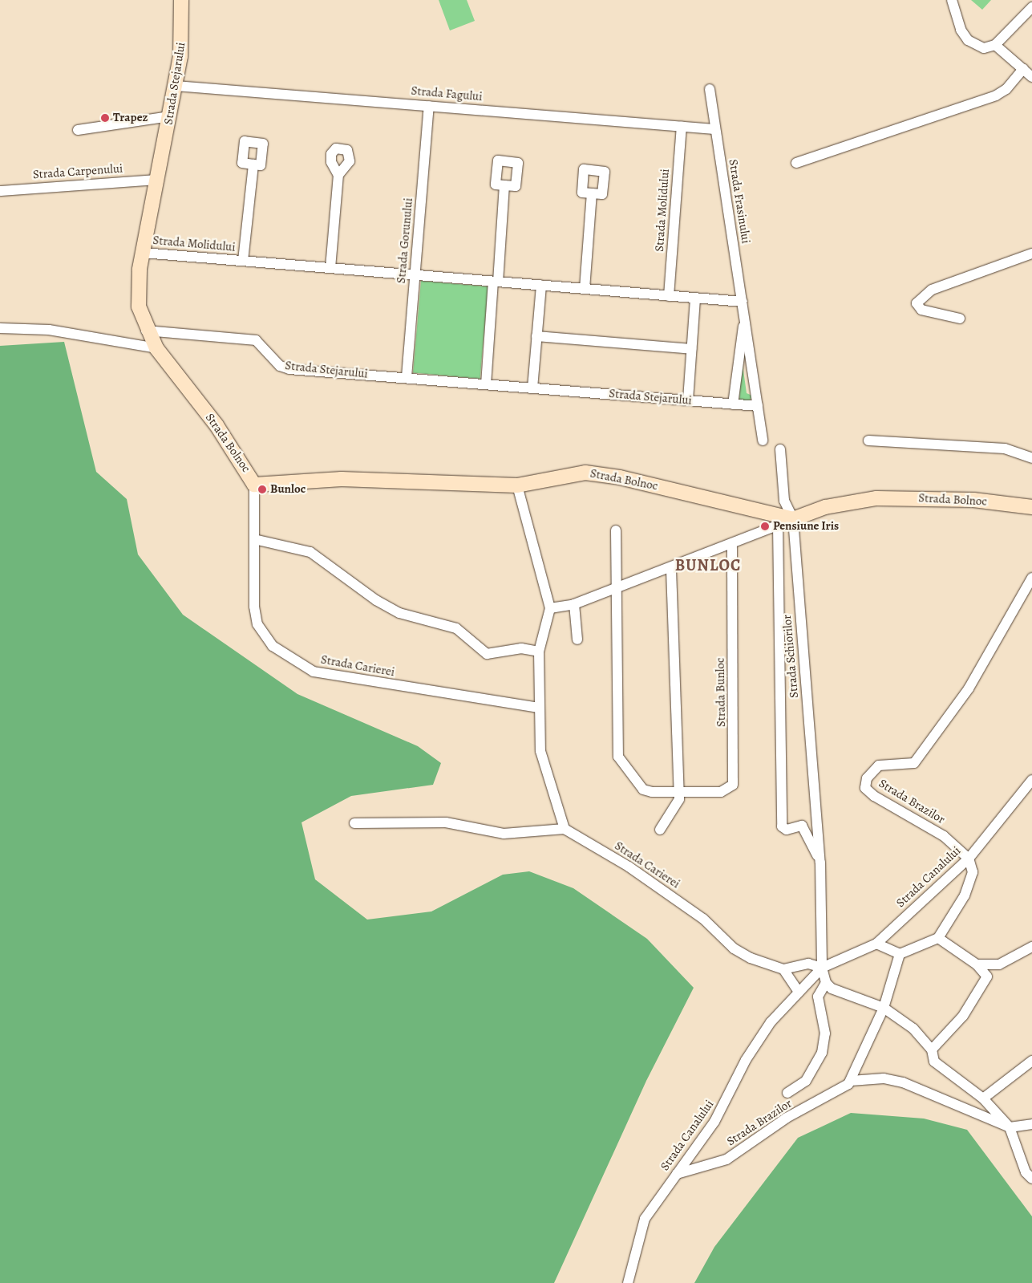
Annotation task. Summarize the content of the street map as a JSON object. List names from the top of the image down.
{
  "streets": {
    "street": [
      "Strada Stejarului",
      "Strada Fagului",
      "Strada Carpenului",
      "Strada Frasinului",
      "Strada Molidului",
      "Strada Gorunului",
      "Strada Bolnoc",
      "Strada Schiorilor",
      "Strada Carierei",
      "Strada Bunloc",
      "Strada Brazilor",
      "Strada Canalului"
    ]
  },
  "crossings": [
    ["Strada Stejarului", "Strada Fagului"],
    ["Strada Stejarului", "Strada Carpenului"],
    ["Strada Stejarului", "Strada Frasinului"],
    ["Strada Stejarului", "Strada Molidului"],
    ["Strada Stejarului", "Strada Gorunului"],
    ["Strada Stejarului", "Strada Bolnoc"],
    ["Strada Fagului", "Strada Frasinului"],
    ["Strada Fagului", "Strada Molidului"],
    ["Strada Fagului", "Strada Gorunului"],
    ["Strada Frasinului", "Strada Molidului"],
    ["Strada Molidului", "Strada Gorunului"],
    ["Strada Bolnoc", "Strada Schiorilor"],
    ["Strada Bolnoc", "Strada Carierei"],
    ["Strada Schiorilor", "Strada Canalului"],
    ["Strada Brazilor", "Strada Canalului"]
  ],
  "districts": ["BUNLOC"],
  "places": ["Trapez", "Bunloc", "Pensiune Iris"]
}
